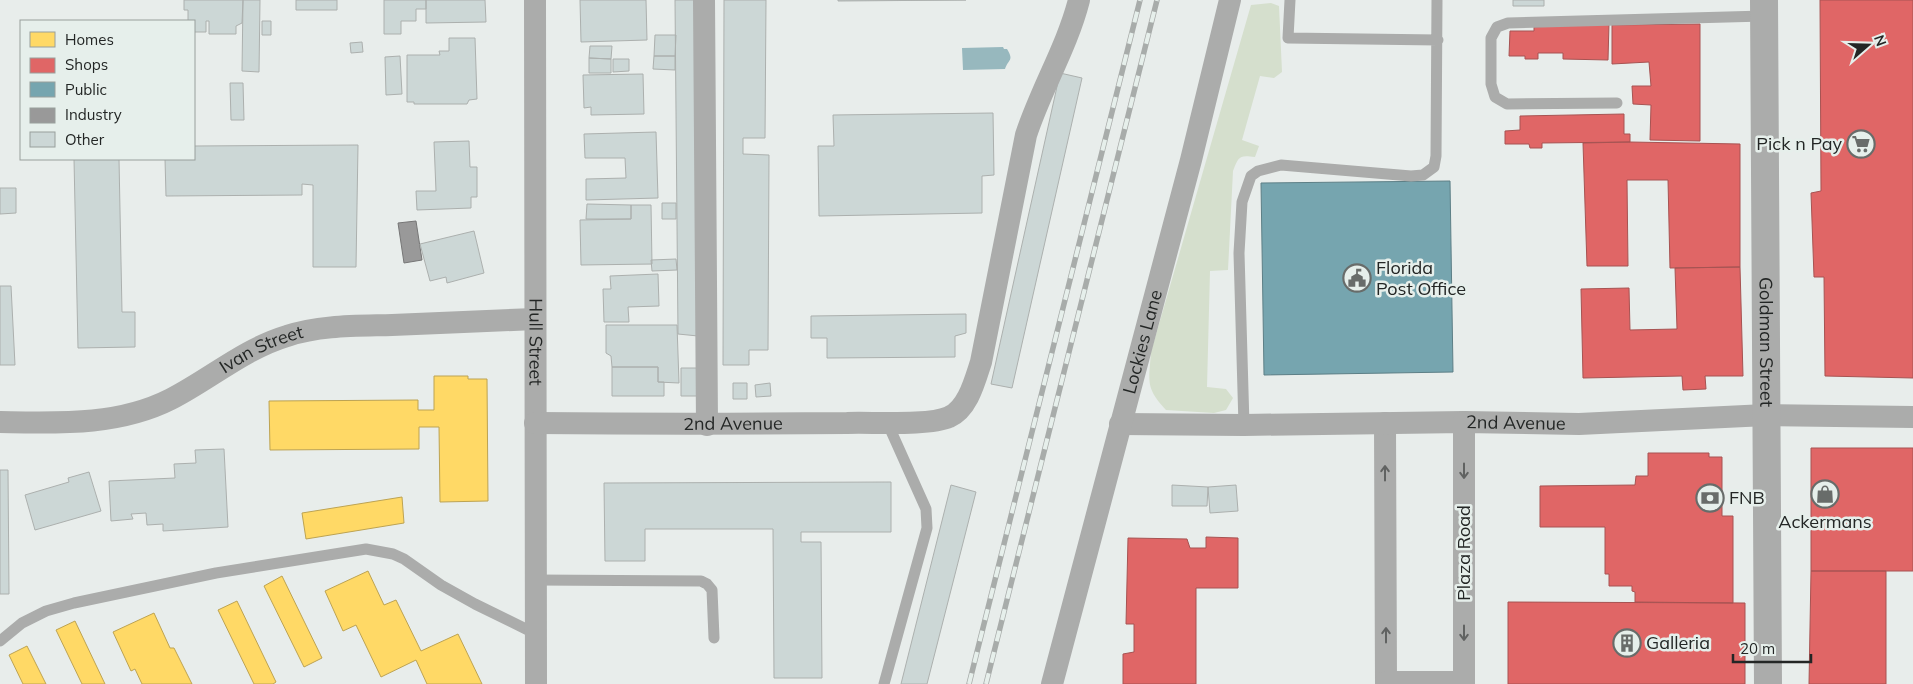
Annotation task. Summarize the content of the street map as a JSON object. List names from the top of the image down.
{
  "streets": {
    "street": [
      "Hull Street",
      "Lockies Lane",
      "Goldman Street",
      "Ivan Street",
      "2nd Avenue",
      "Plaza Road"
    ]
  },
  "crossings": [
    ["Hull Street", "Ivan Street"],
    ["Hull Street", "2nd Avenue"],
    ["Lockies Lane", "2nd Avenue"],
    ["Goldman Street", "2nd Avenue"],
    ["2nd Avenue", "Plaza Road"]
  ],
  "places": {
    "supermarket": ["Pick n Pay"],
    "public building": ["Florida Post Office"],
    "shop": ["Ackermans"],
    "bank": ["FNB"],
    "building": ["Galleria"]
  },
  "legend": [
    "Homes",
    "Shops",
    "Public",
    "Industry",
    "Other"
  ],
  "scale_bar": "20 m",
  "north": "right"
}
